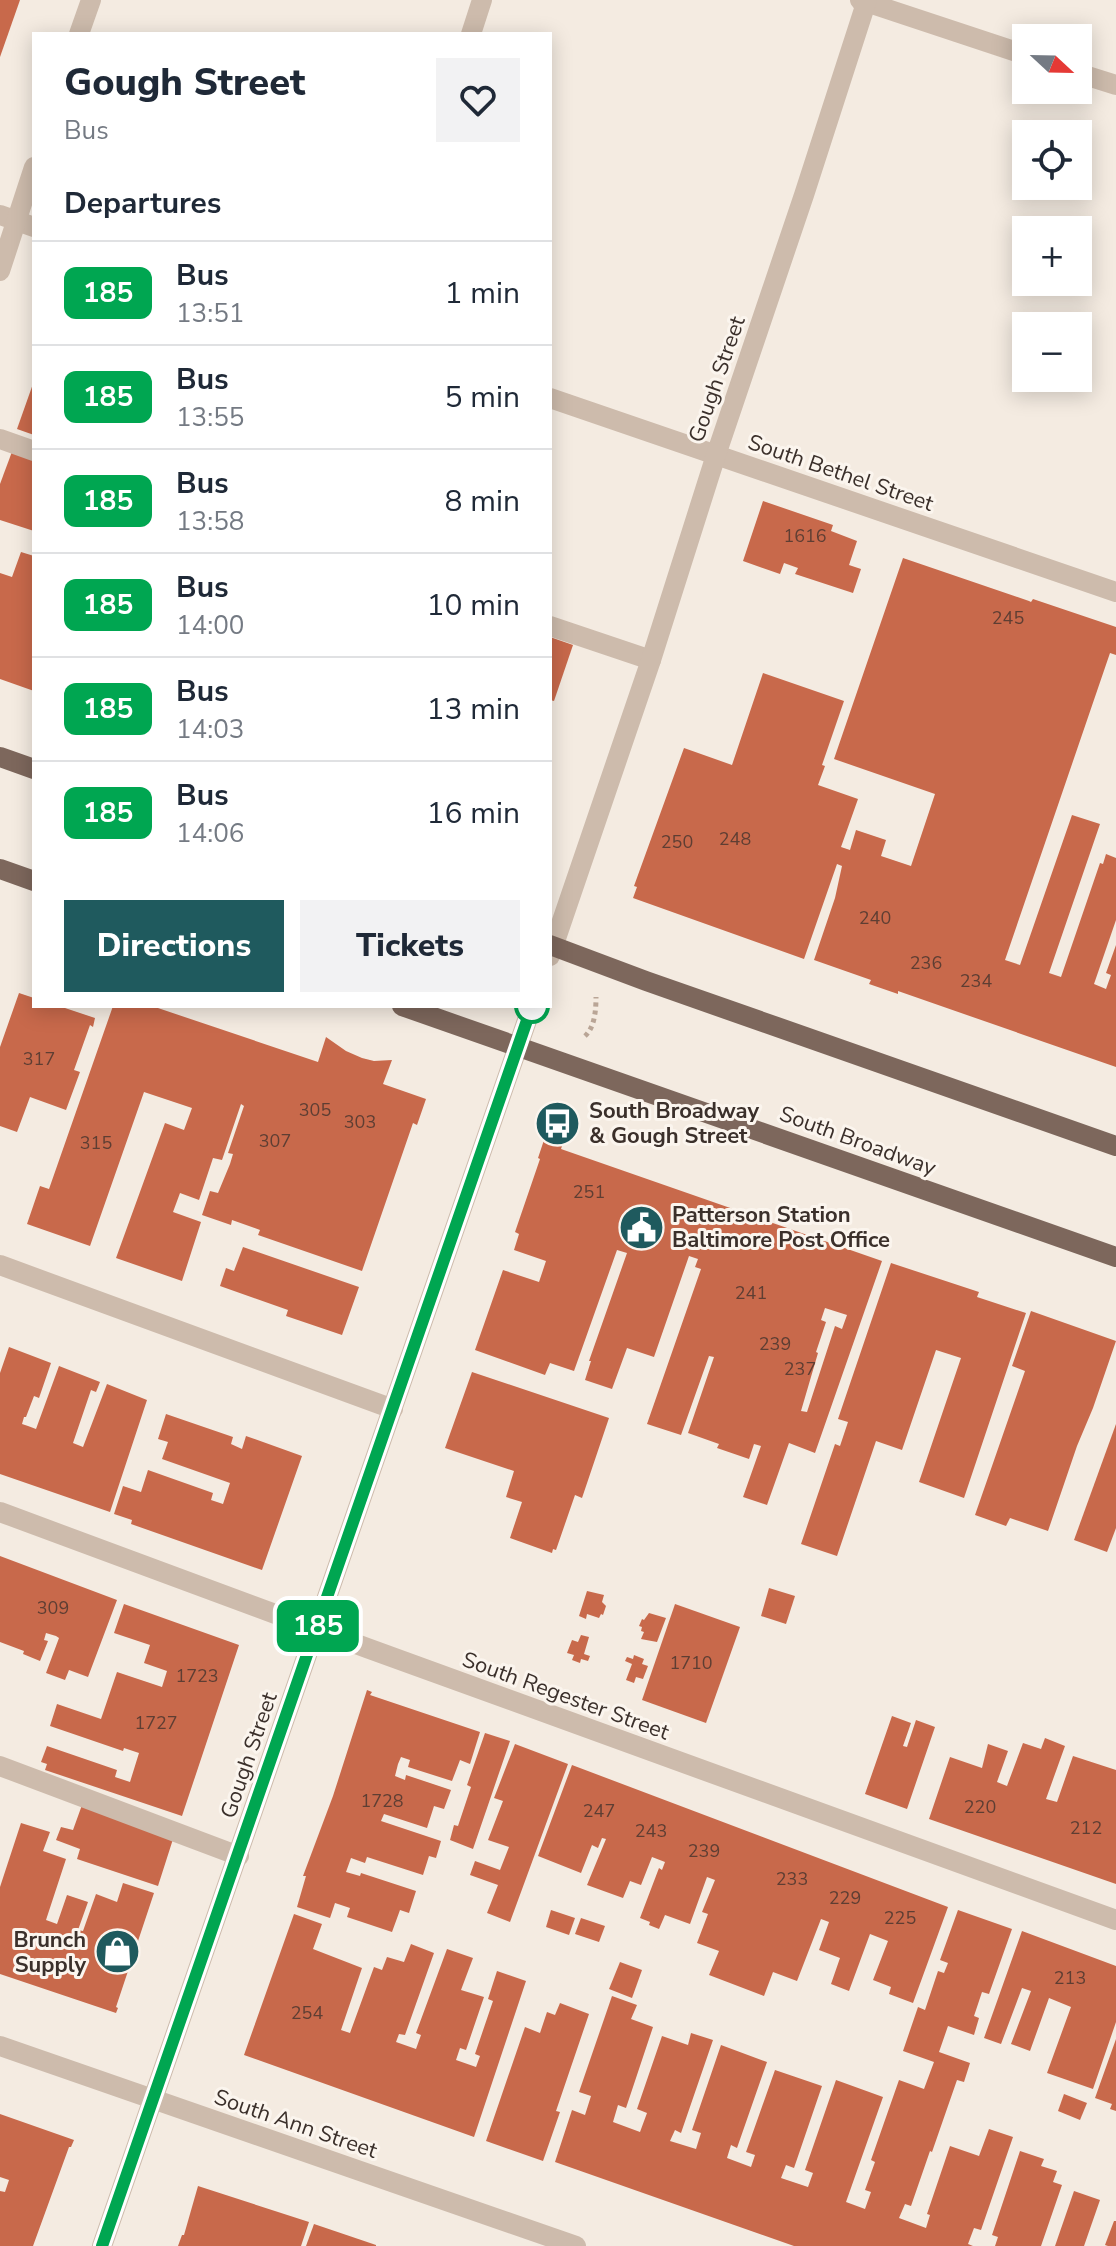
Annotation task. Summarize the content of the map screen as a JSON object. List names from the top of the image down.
{
  "streets": {
    "main road": ["South Broadway"],
    "street": [
      "Gough Street",
      "South Bethel Street",
      "South Regester Street",
      "South Ann Street"
    ]
  },
  "crossings": [
    ["Gough Street", "South Bethel Street"],
    ["Gough Street", "South Broadway"],
    ["Gough Street", "South Regester Street"],
    ["Gough Street", "South Ann Street"]
  ],
  "places": {
    "bus stop": ["South Broadway & Gough Street"],
    "public building": ["Patterson Station Baltimore Post Office"],
    "shop": ["Brunch Supply"]
  },
  "lines": ["bus line 185"],
  "house_numbers": [
    "1616",
    "245",
    "248",
    "250",
    "240",
    "236",
    "234",
    "317",
    "305",
    "303",
    "307",
    "315",
    "251",
    "241",
    "239",
    "237",
    "309",
    "1710",
    "1723",
    "1727",
    "1728",
    "220",
    "247",
    "212",
    "243",
    "239",
    "233",
    "229",
    "225",
    "213",
    "254"
  ],
  "north": "right",
  "page": {
    "on_map": "185",
    "map_buttons": ["+", "−"],
    "heading": [
      ["Gough Street", "Bus"],
      "Departures"
    ],
    "list": [
      {
        "mark": "185",
        "name": "Bus",
        "note": "13:51",
        "value": "1 min"
      },
      {
        "mark": "185",
        "name": "Bus",
        "note": "13:55",
        "value": "5 min"
      },
      {
        "mark": "185",
        "name": "Bus",
        "note": "13:58",
        "value": "8 min"
      },
      {
        "mark": "185",
        "name": "Bus",
        "note": "14:00",
        "value": "10 min"
      },
      {
        "mark": "185",
        "name": "Bus",
        "note": "14:03",
        "value": "13 min"
      },
      {
        "mark": "185",
        "name": "Bus",
        "note": "14:06",
        "value": "16 min"
      }
    ],
    "buttons": ["Directions", "Tickets"]
  }
}
